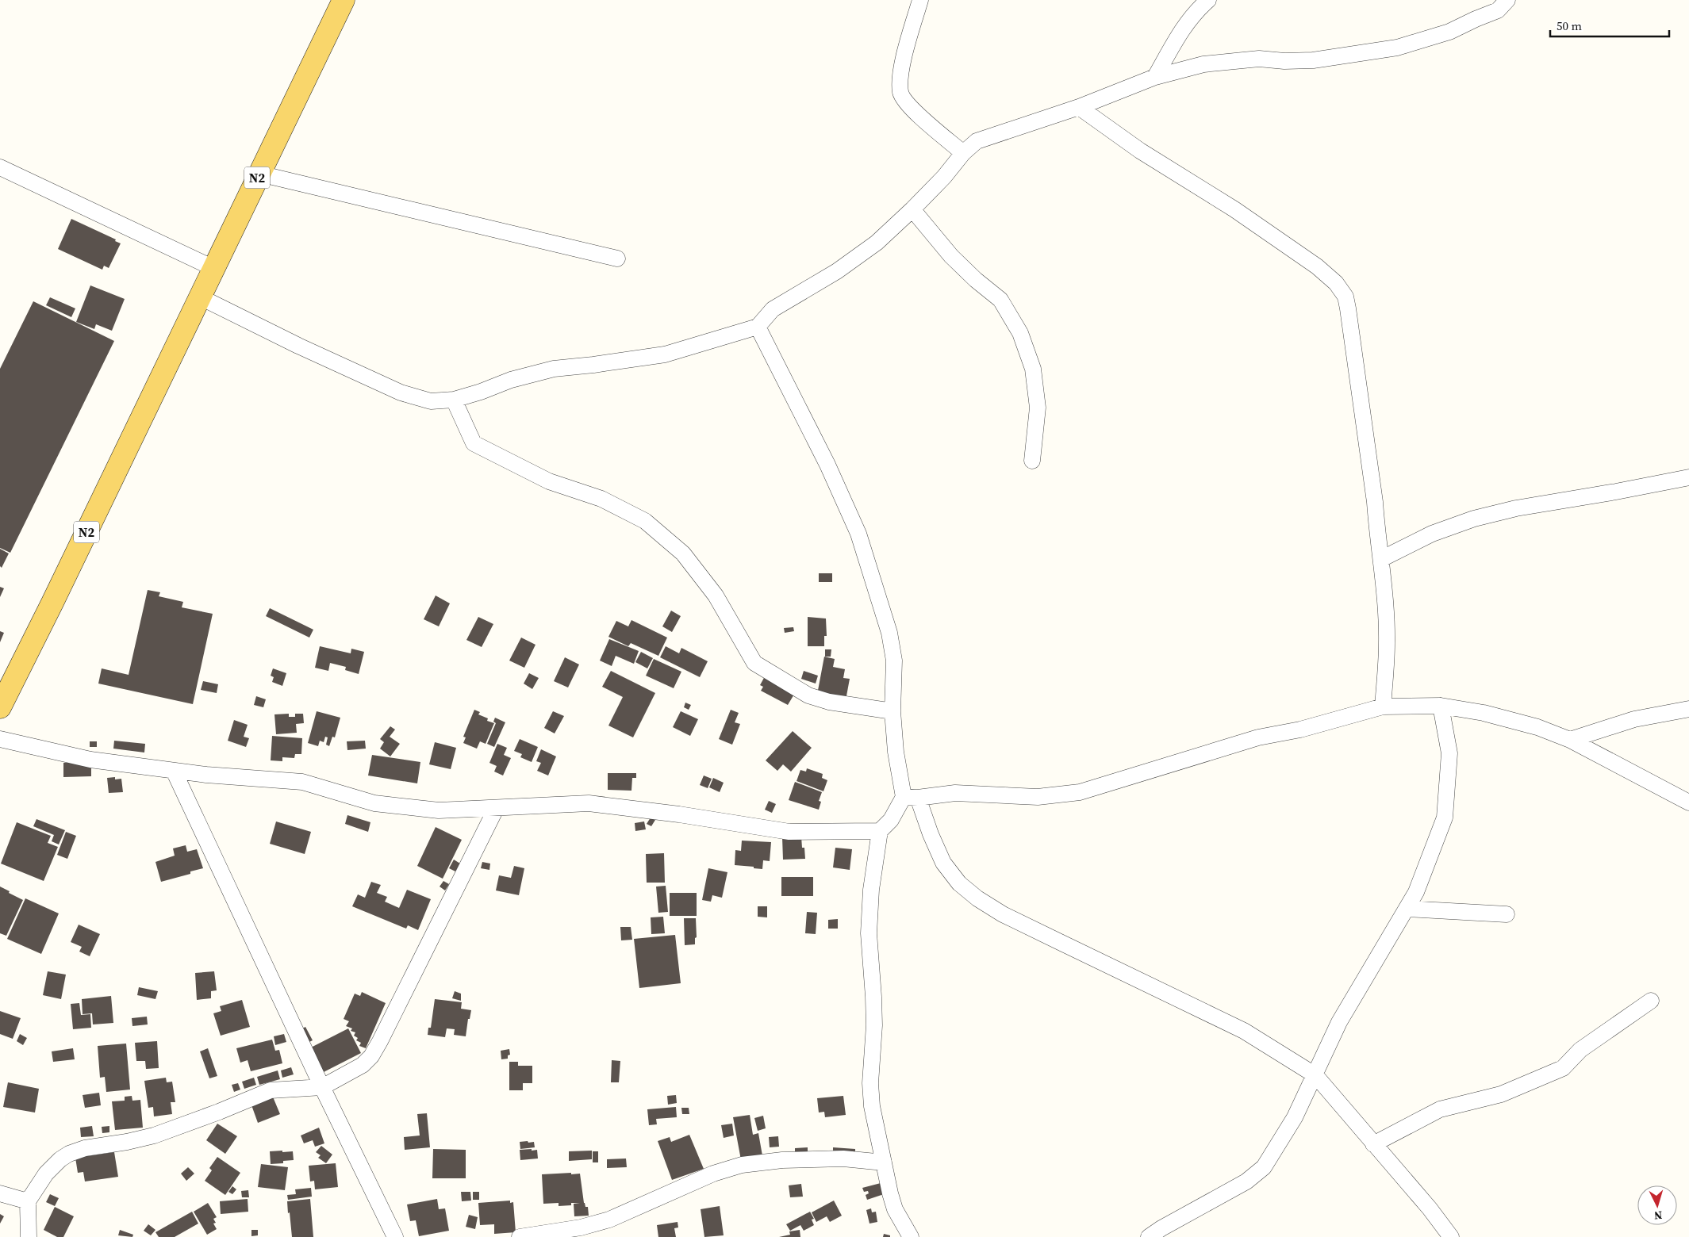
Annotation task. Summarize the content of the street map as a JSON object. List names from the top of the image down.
{
  "streets": {
    "main road": ["N2"]
  },
  "scale_bar": "50 m",
  "north": "bottom"
}
